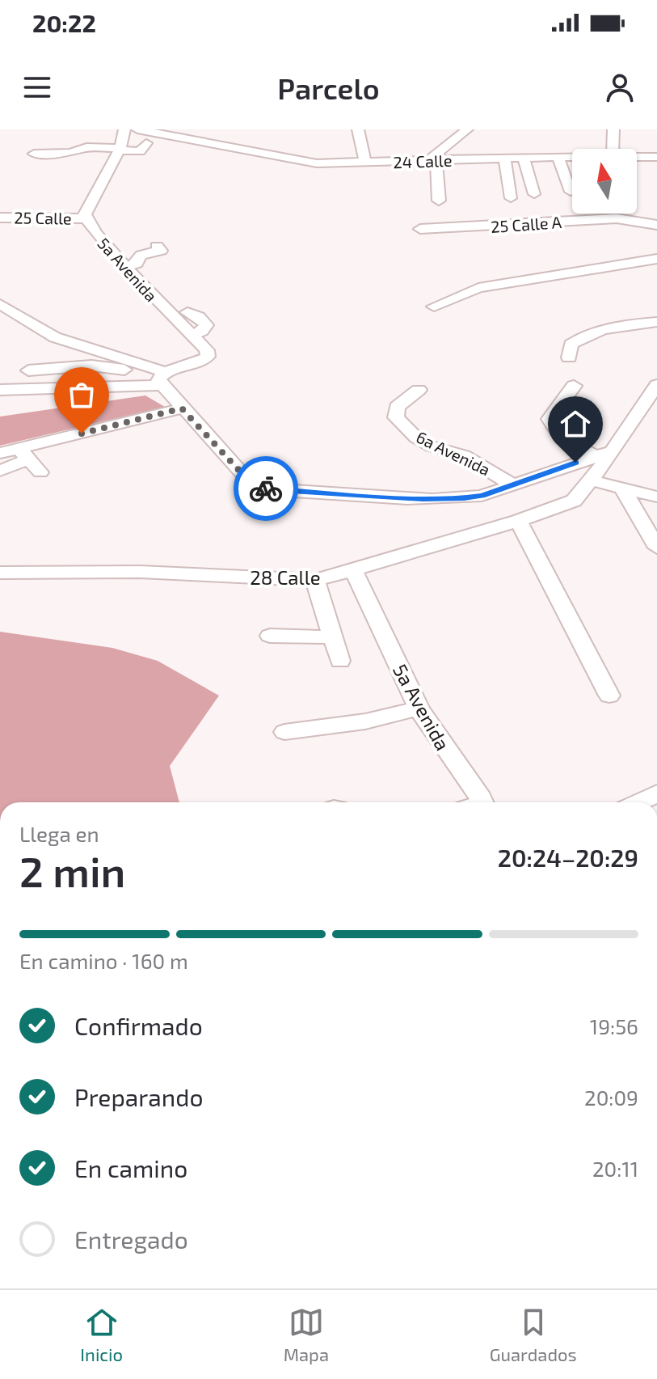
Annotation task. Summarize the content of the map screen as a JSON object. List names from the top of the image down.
{
  "streets": {
    "street": [
      "24 Calle",
      "25 Calle",
      "25 Calle A",
      "5a Avenida",
      "6a Avenida",
      "28 Calle"
    ]
  },
  "crossings": [
    ["24 Calle", "5a Avenida"],
    ["25 Calle", "5a Avenida"],
    ["5a Avenida", "28 Calle"]
  ],
  "north": "top",
  "page": {
    "status": "20:22",
    "header": "Parcelo",
    "heading": ["2 min", "Llega en", "20:24–20:29"],
    "bar": "En camino · 160 m",
    "list": [
      ["Confirmado", "19:56"],
      ["Preparando", "20:09"],
      ["En camino", "20:11"],
      "Entregado"
    ],
    "tabs": ["Inicio", "Mapa", "Guardados"]
  }
}
